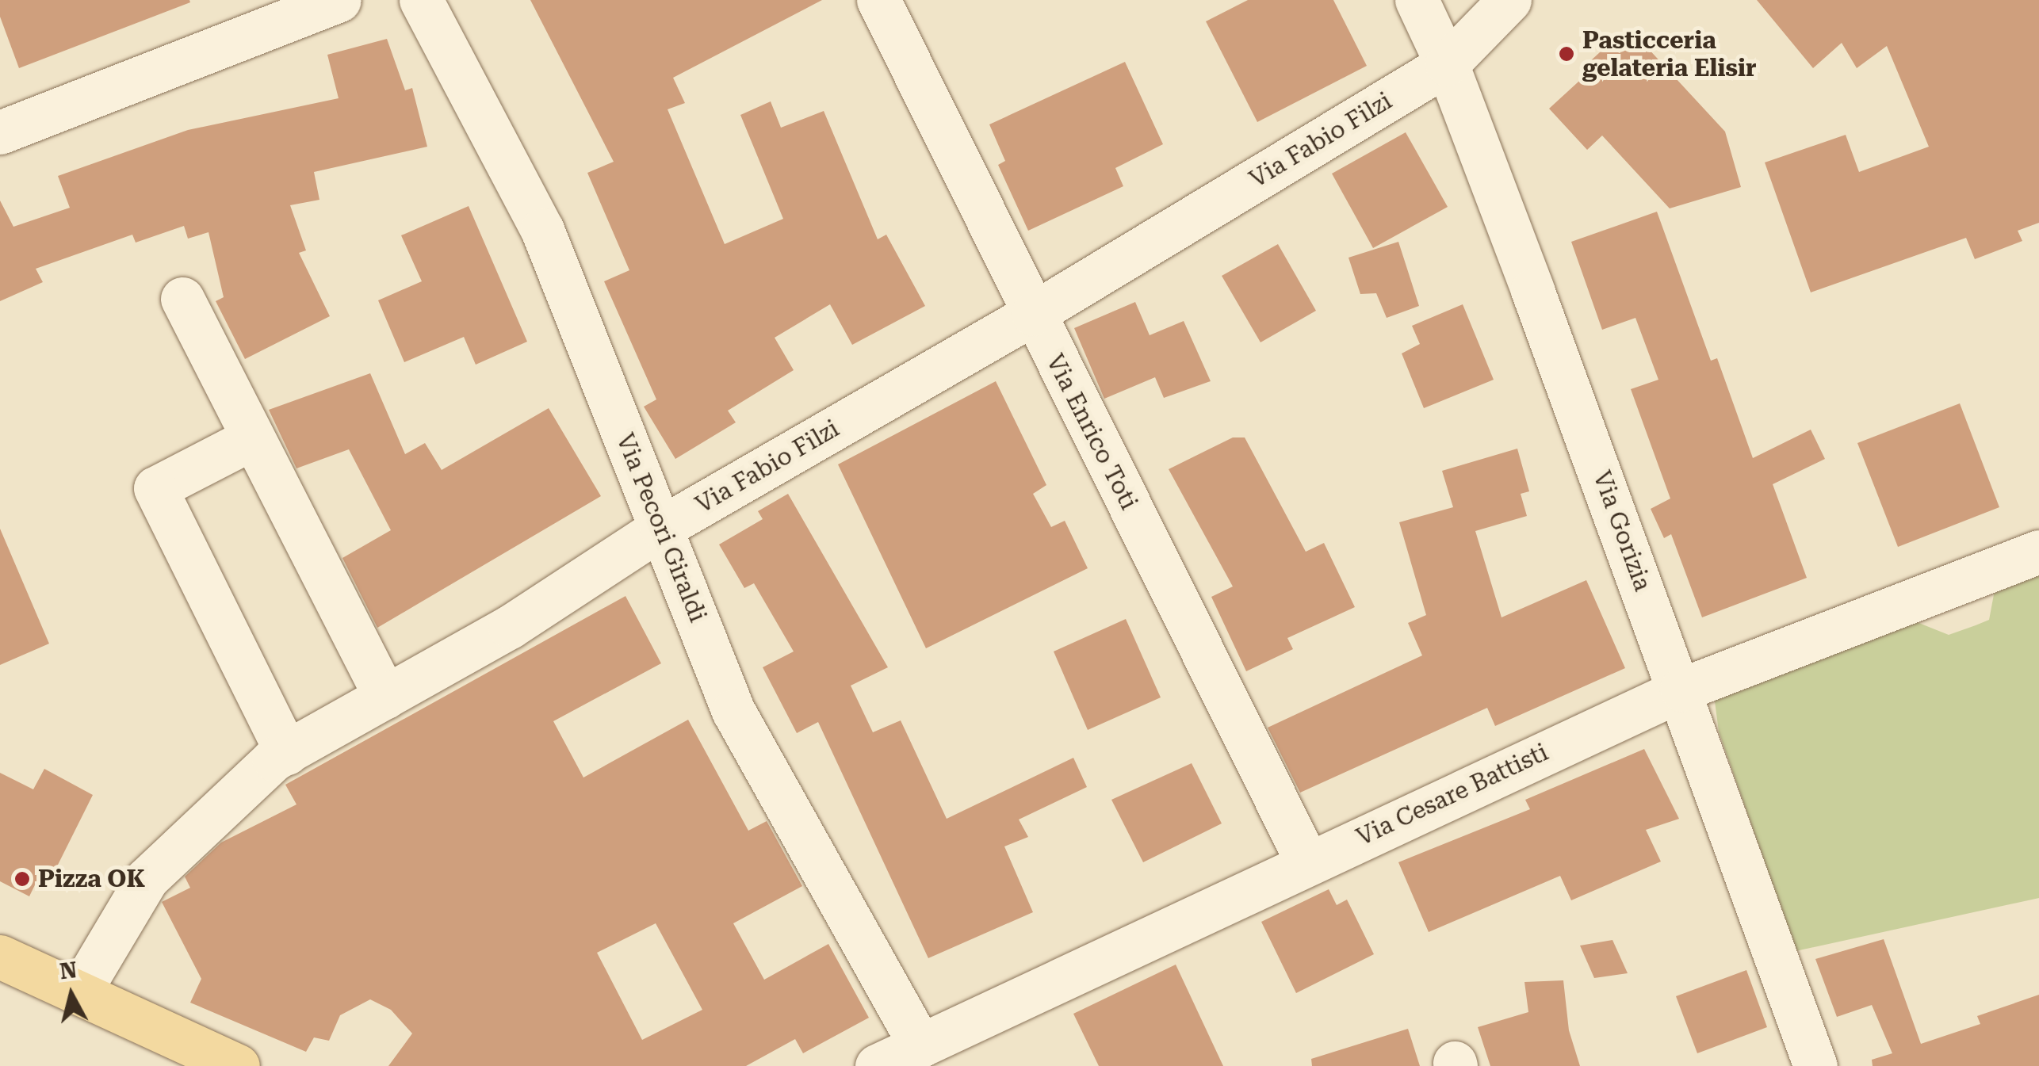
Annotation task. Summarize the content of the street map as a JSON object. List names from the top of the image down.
{
  "streets": {
    "street": [
      "Via Fabio Filzi",
      "Via Enrico Toti",
      "Via Pecori Giraldi",
      "Via Gorizia",
      "Via Cesare Battisti"
    ]
  },
  "crossings": [
    ["Via Fabio Filzi", "Via Enrico Toti"],
    ["Via Fabio Filzi", "Via Pecori Giraldi"],
    ["Via Fabio Filzi", "Via Gorizia"],
    ["Via Enrico Toti", "Via Cesare Battisti"],
    ["Via Pecori Giraldi", "Via Cesare Battisti"],
    ["Via Gorizia", "Via Cesare Battisti"]
  ],
  "places": ["Pasticceria gelateria Elisir", "Pizza OK"],
  "north": "top"
}
